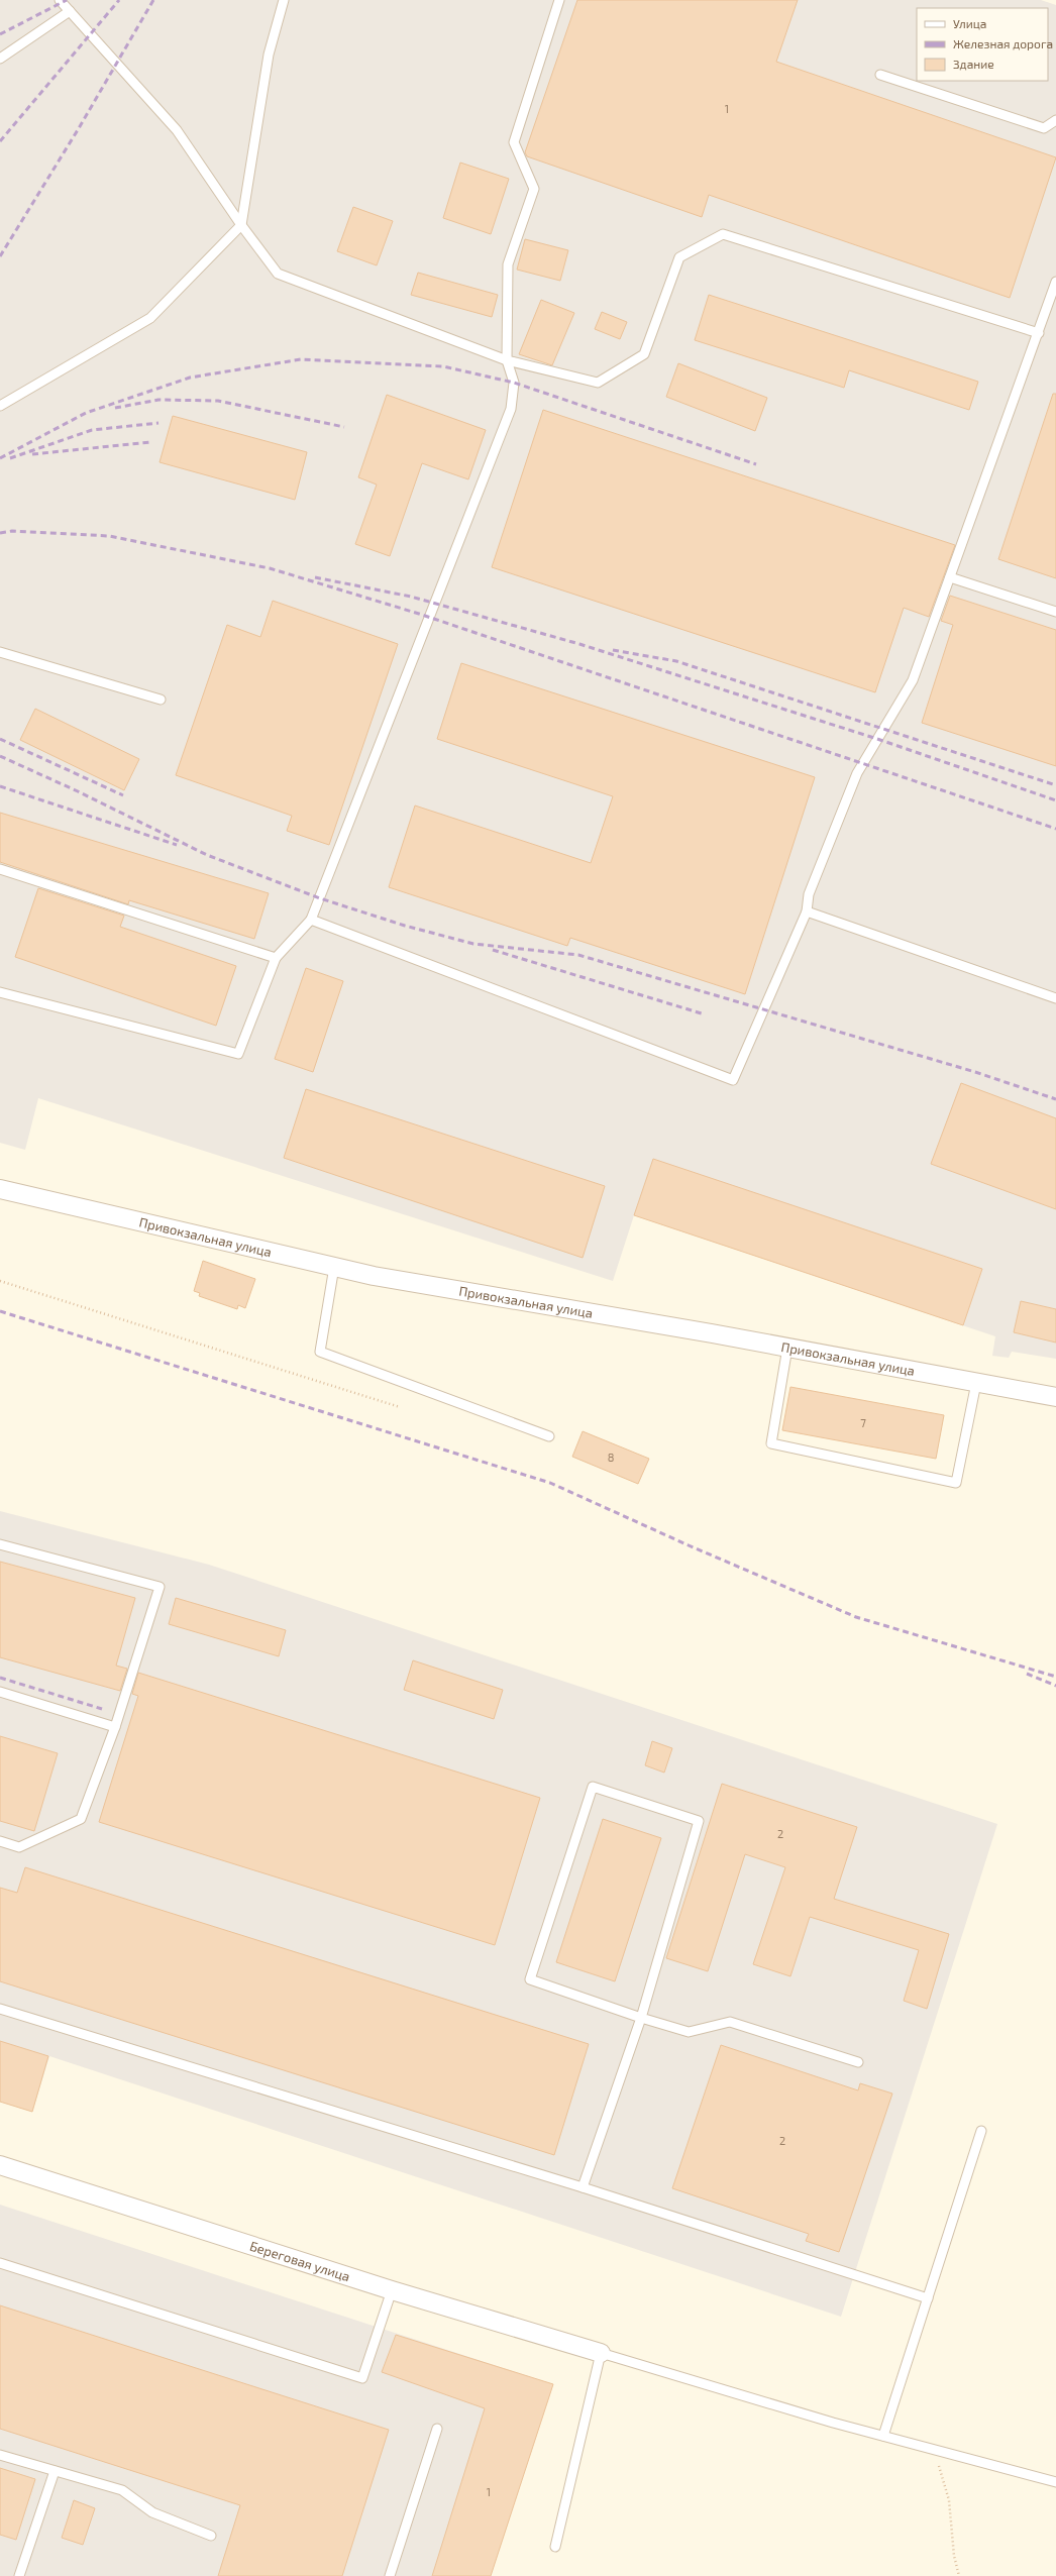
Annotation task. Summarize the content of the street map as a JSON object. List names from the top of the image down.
{
  "streets": {
    "street": ["Привокзальная улица", "Береговая улица"]
  },
  "house_numbers": [
    "1",
    "7",
    "8",
    "2",
    "2",
    "1"
  ],
  "legend": ["Улица", "Железная дорога", "Здание"]
}
